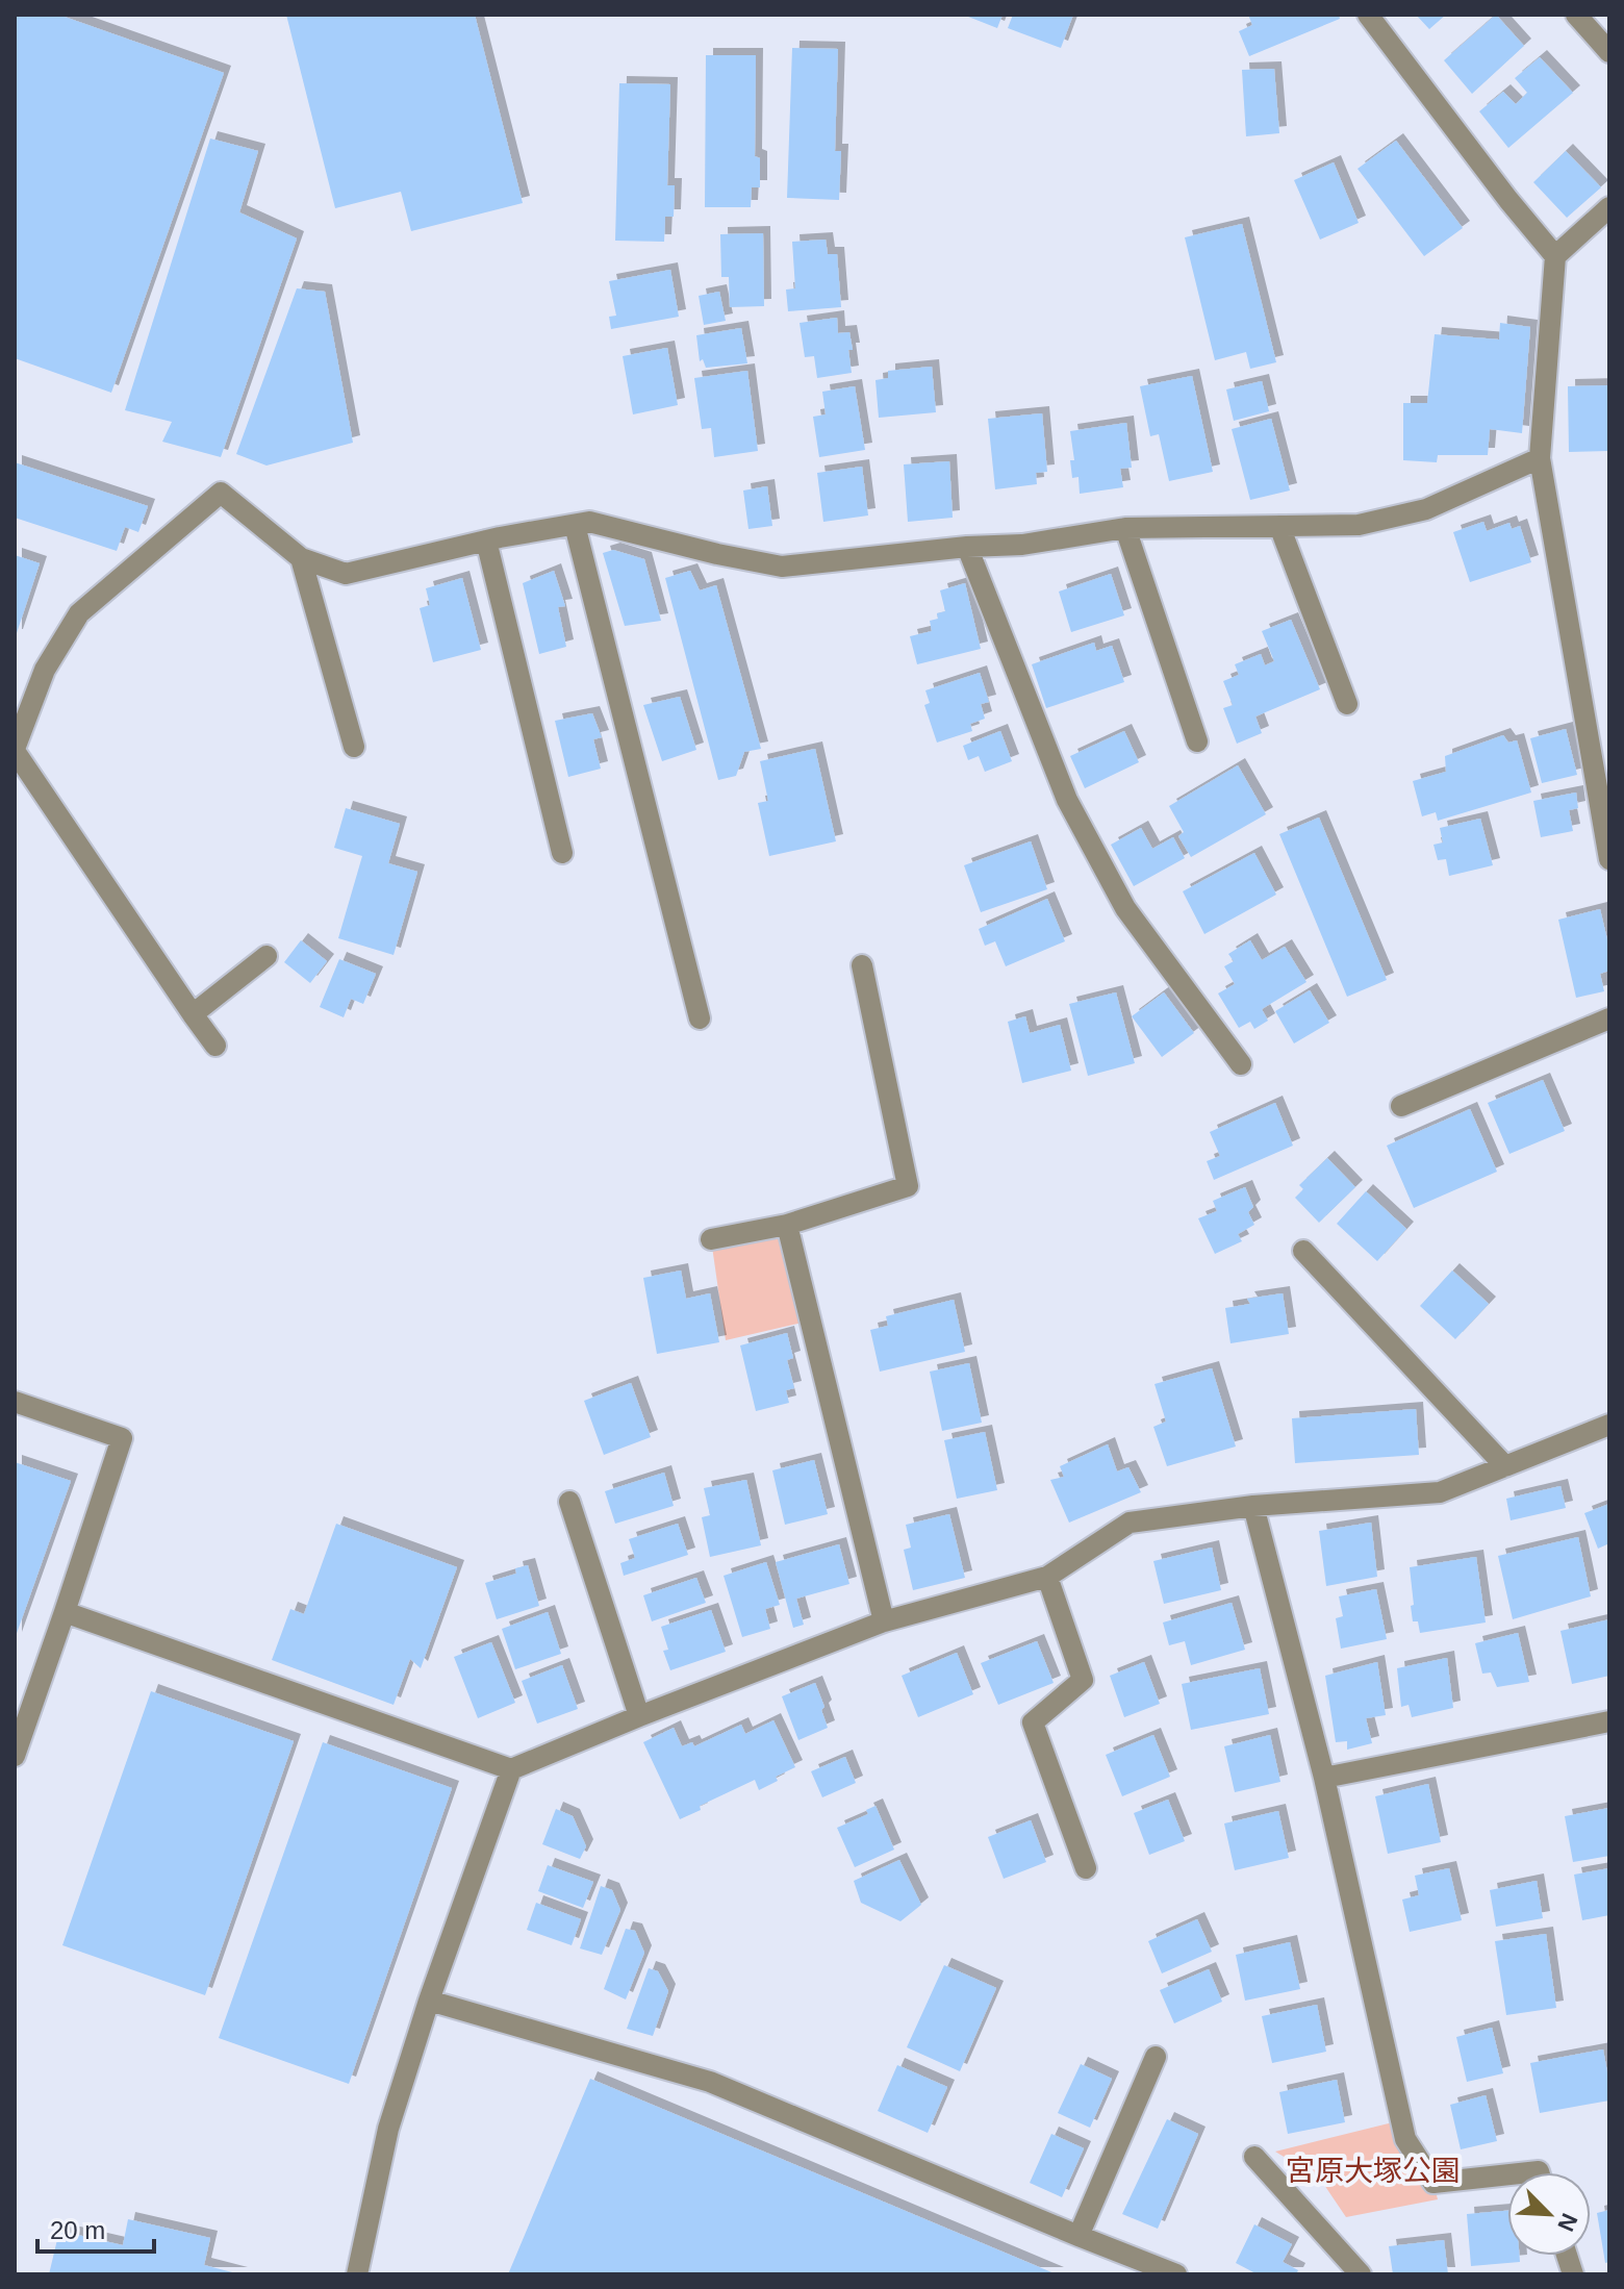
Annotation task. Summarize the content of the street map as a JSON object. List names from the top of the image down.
{
  "parks": ["宮原大塚公園"],
  "scale_bar": "20 m",
  "north": "bottom right"
}
